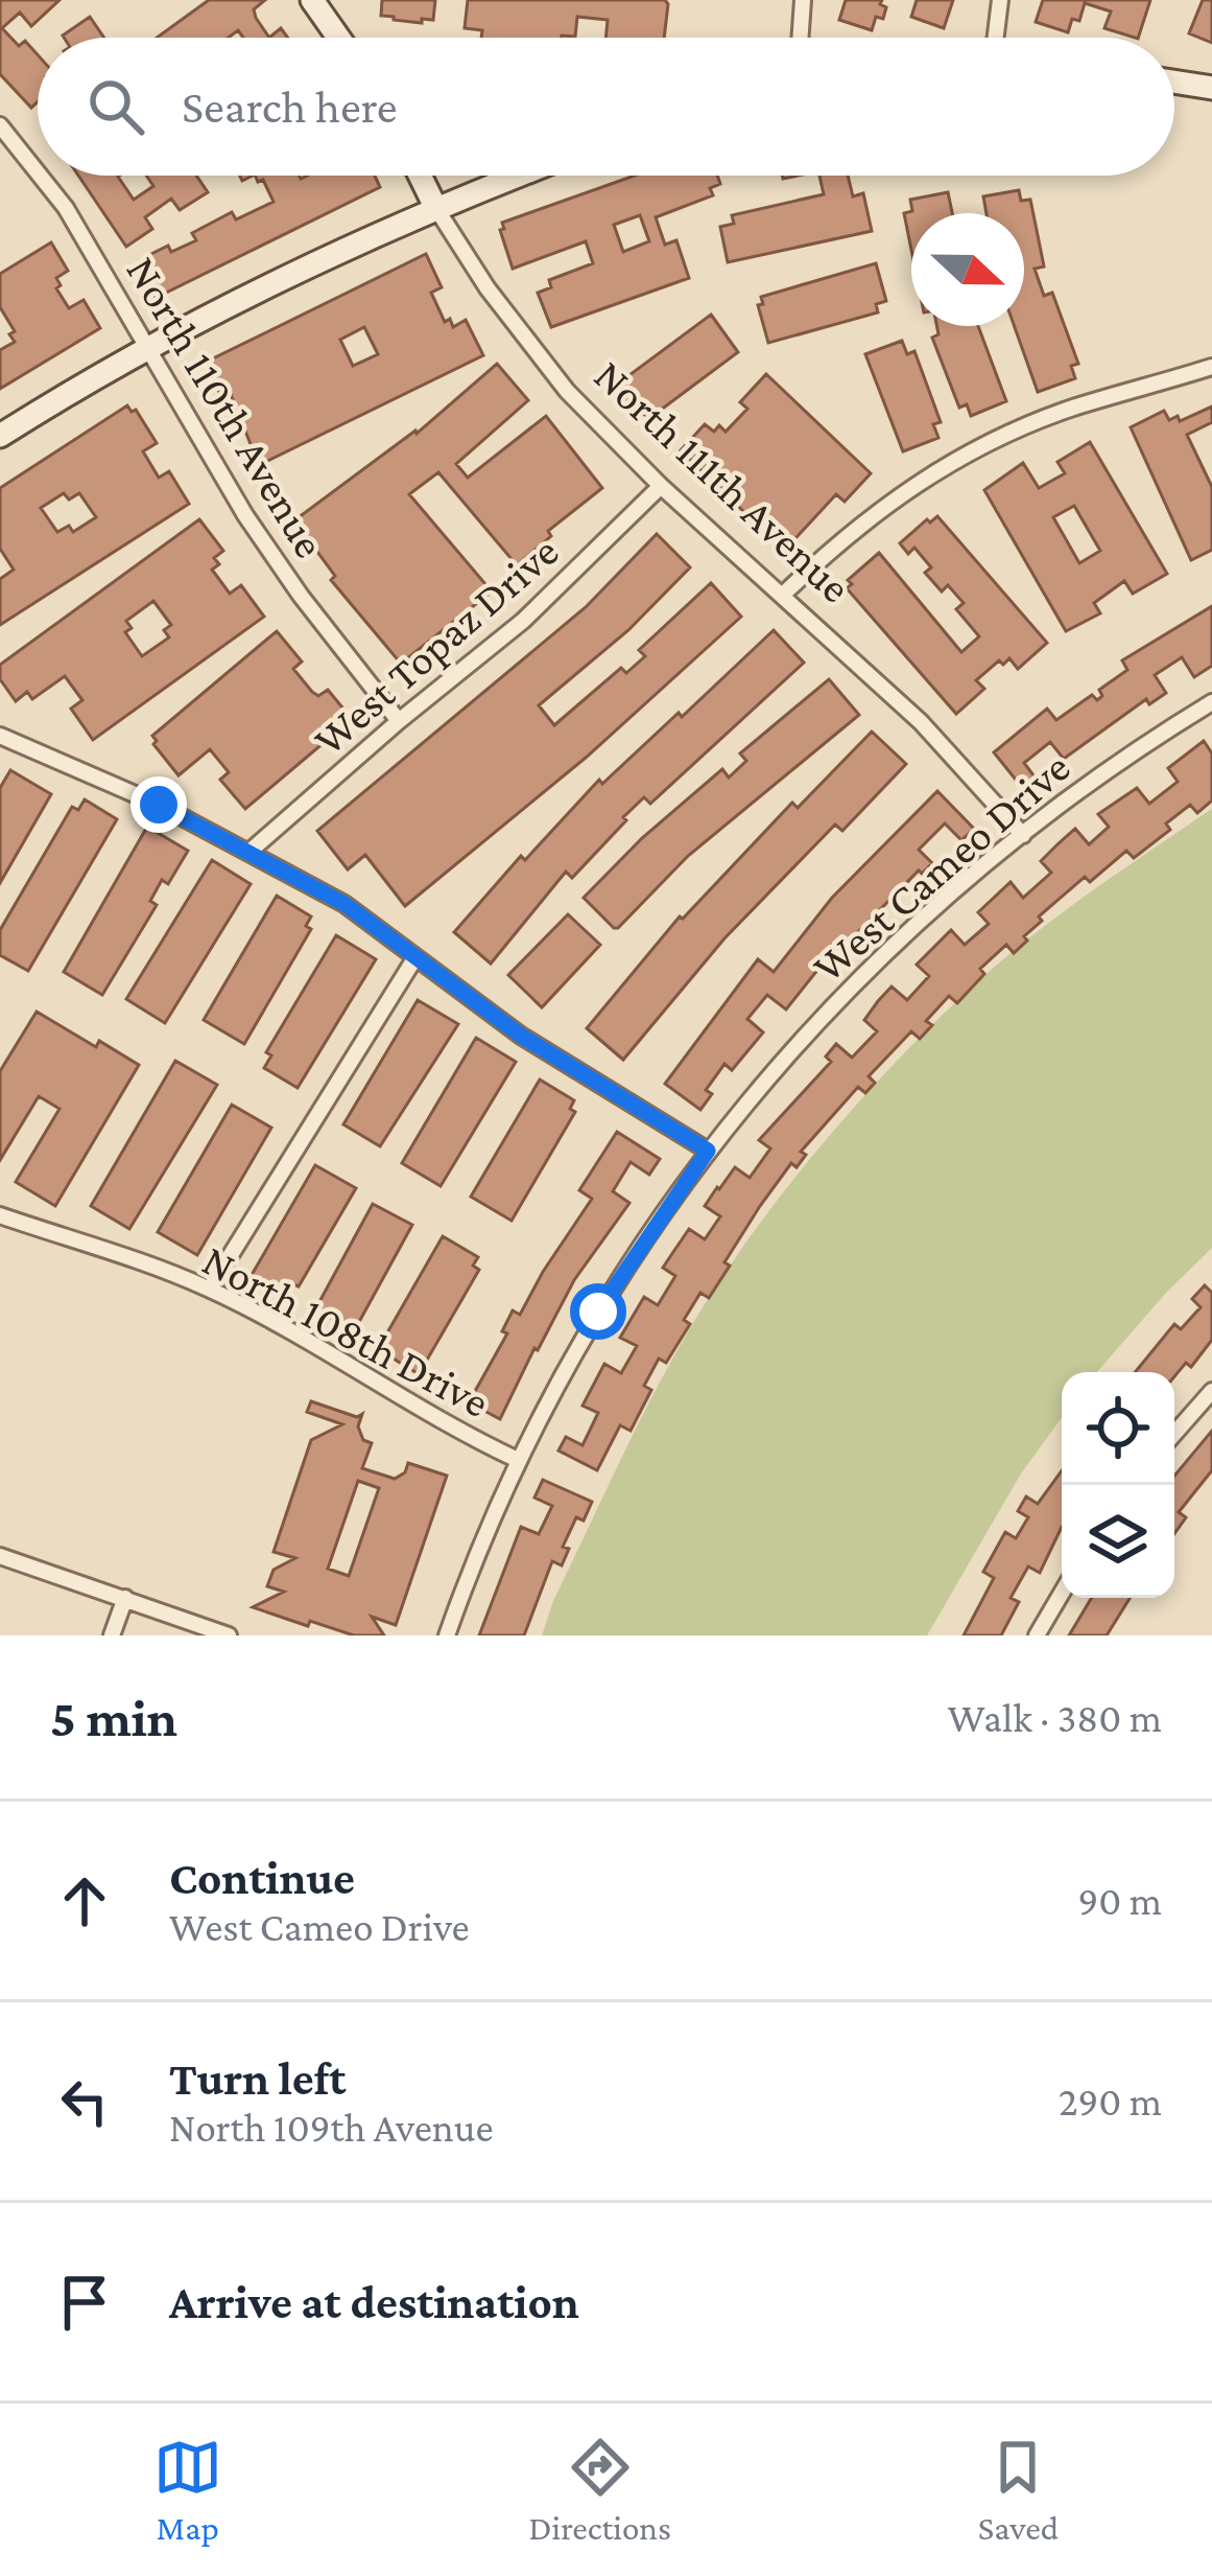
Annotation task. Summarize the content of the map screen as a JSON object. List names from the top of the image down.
{
  "streets": {
    "street": [
      "North 110th Avenue",
      "North 111th Avenue",
      "West Topaz Drive",
      "West Cameo Drive",
      "North 108th Drive"
    ]
  },
  "crossings": [
    ["North 110th Avenue", "West Topaz Drive"],
    ["North 111th Avenue", "West Topaz Drive"],
    ["North 111th Avenue", "West Cameo Drive"],
    ["West Cameo Drive", "North 108th Drive"]
  ],
  "north": "right",
  "page": {
    "search": "Search here",
    "heading": ["5 min", "Walk · 380 m"],
    "list": [
      ["Continue", "West Cameo Drive", "90 m"],
      ["Turn left", "North 109th Avenue", "290 m"],
      "Arrive at destination"
    ],
    "nav": ["Map", "Directions", "Saved"]
  }
}
